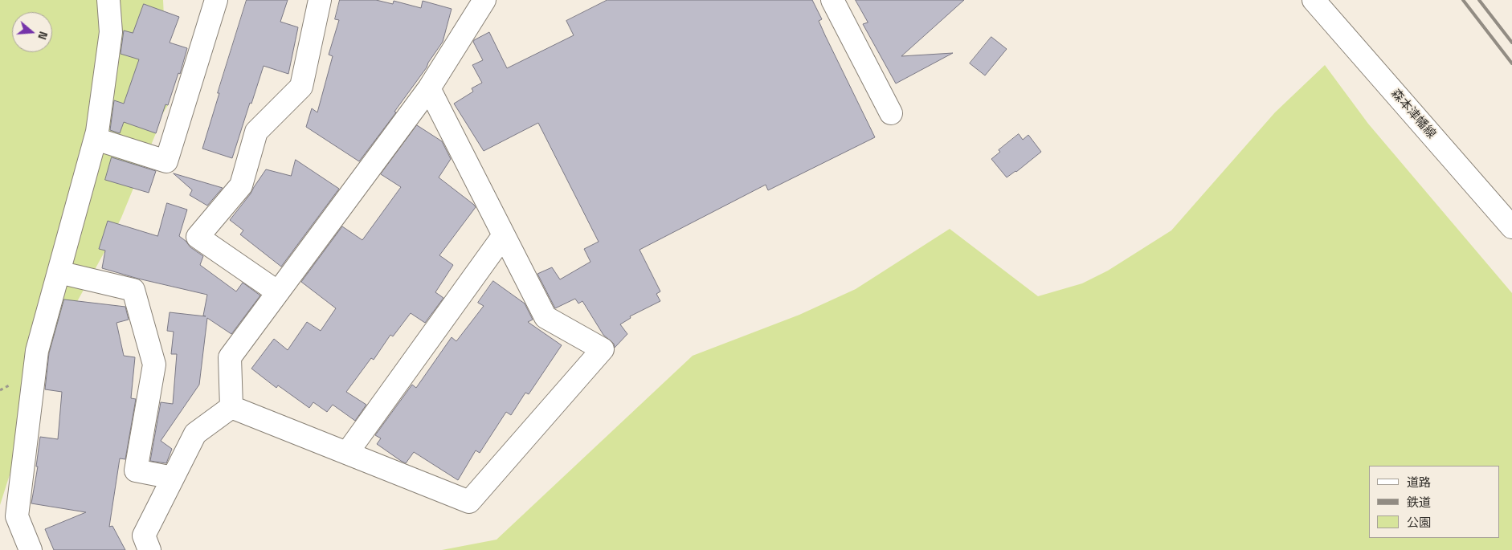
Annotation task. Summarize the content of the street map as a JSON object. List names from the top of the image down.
{
  "streets": {
    "street": ["森本津幡線"]
  },
  "legend": ["道路", "鉄道", "公園"],
  "north": "right"
}
